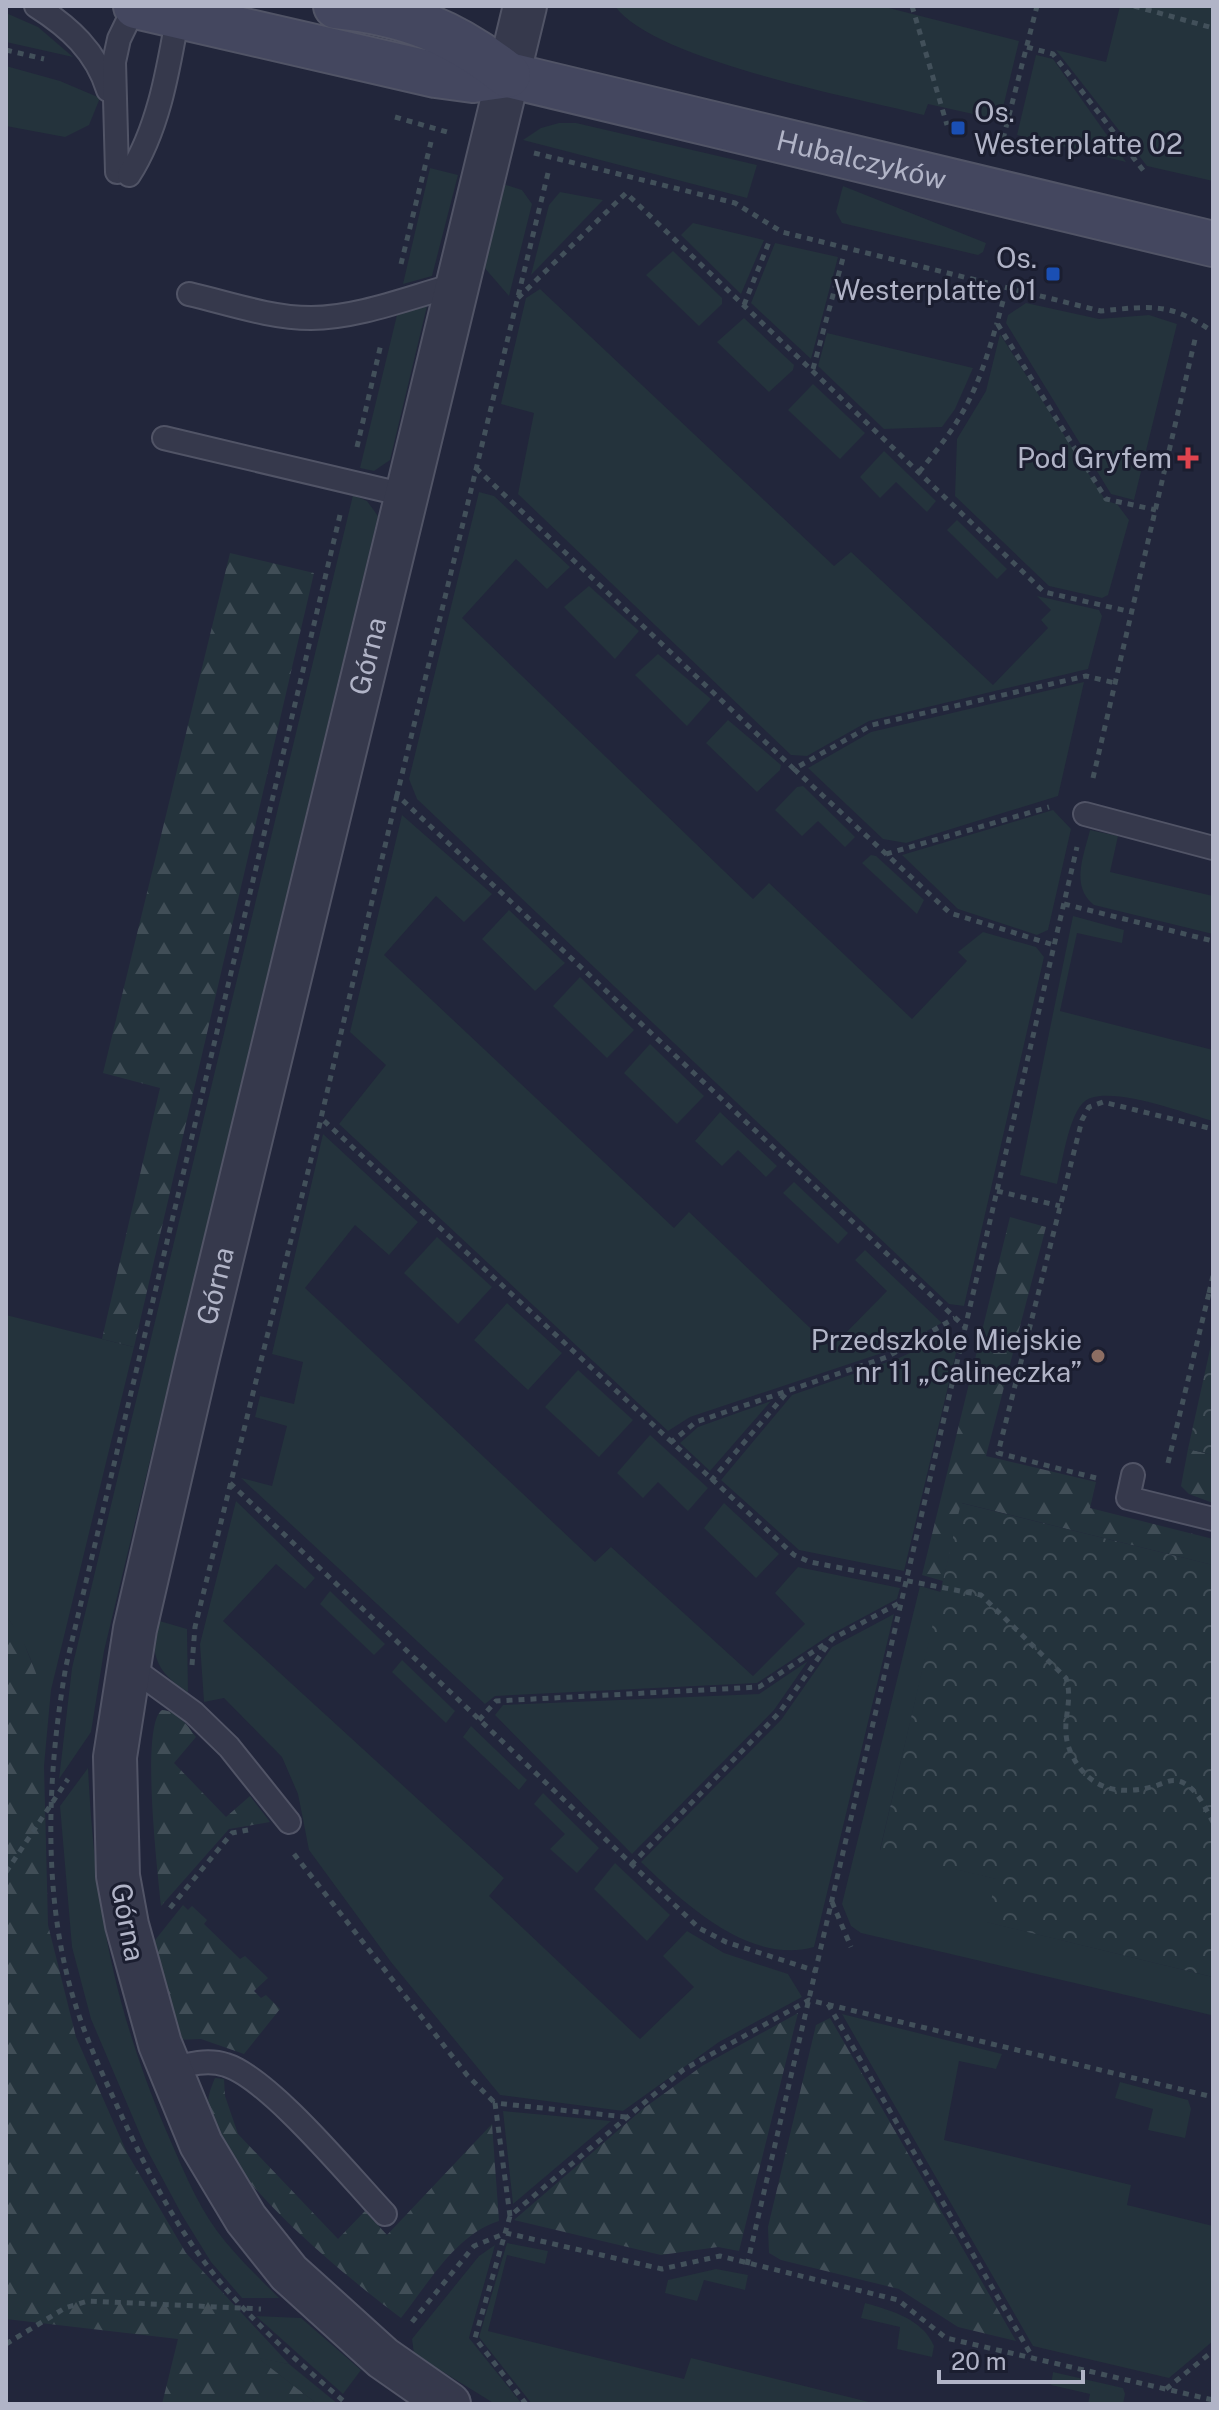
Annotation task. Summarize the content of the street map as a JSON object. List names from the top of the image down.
{
  "streets": {
    "street": ["Hubalczyków", "Górna"]
  },
  "crossings": [
    ["Hubalczyków", "Górna"]
  ],
  "places": {
    "transit": ["Os. Westerplatte 02", "Os. Westerplatte 01"],
    "health": ["Pod Gryfem"],
    "other": ["Przedszkole Miejskie nr 11 „Calineczka”"]
  },
  "scale_bar": "20 m"
}
